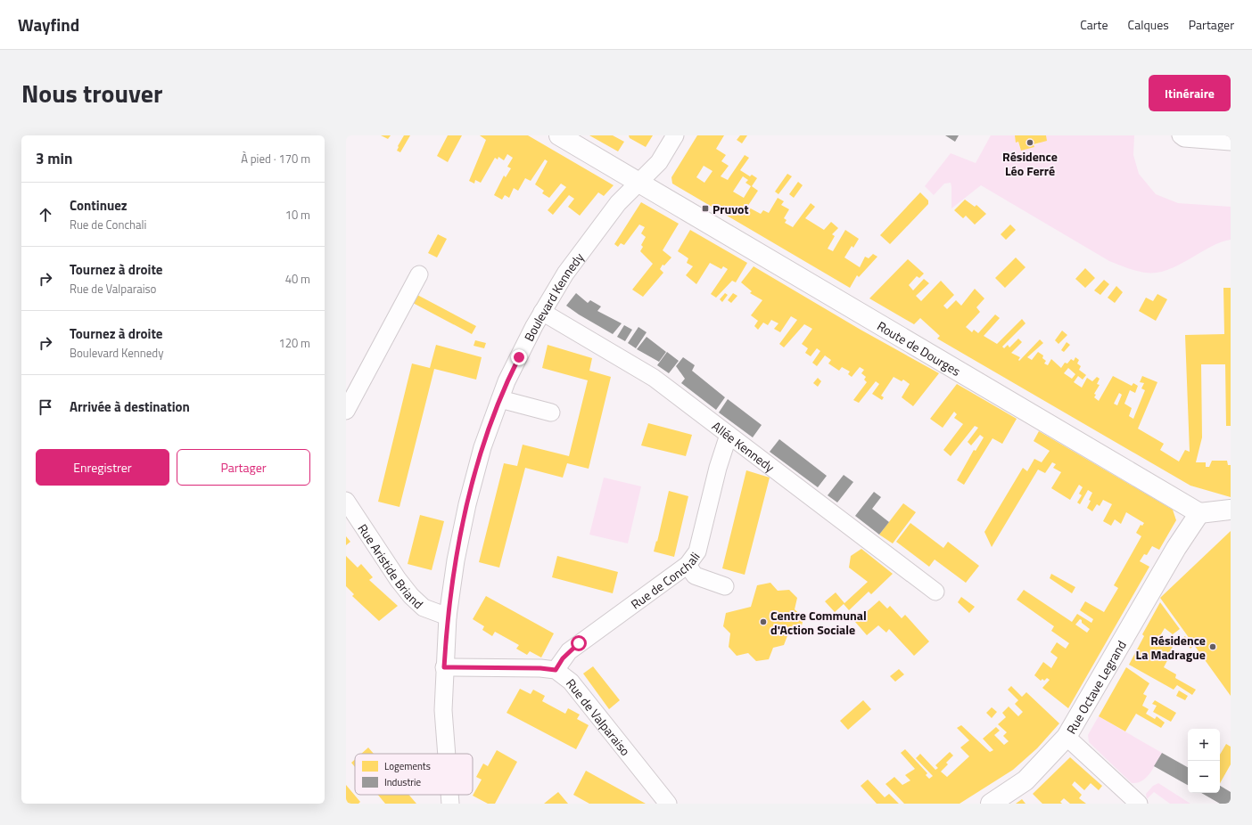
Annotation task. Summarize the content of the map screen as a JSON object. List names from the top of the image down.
{
  "streets": {
    "main road": ["Route de Dourges", "Rue Octave Legrand"],
    "street": [
      "Boulevard Kennedy",
      "Allée Kennedy",
      "Rue Aristide Briand",
      "Rue de Conchali",
      "Rue de Valparaiso"
    ]
  },
  "crossings": [
    ["Boulevard Kennedy", "Route de Dourges"],
    ["Boulevard Kennedy", "Allée Kennedy"],
    ["Boulevard Kennedy", "Rue Aristide Briand"],
    ["Boulevard Kennedy", "Rue de Valparaiso"],
    ["Route de Dourges", "Rue Octave Legrand"],
    ["Allée Kennedy", "Rue de Conchali"],
    ["Rue de Conchali", "Rue de Valparaiso"]
  ],
  "places": {
    "other": ["Résidence Léo Ferré", "Centre Communal d'Action Sociale", "Résidence La Madrague"],
    "transit": ["Pruvot"]
  },
  "legend": ["Logements", "Industrie"],
  "page": {
    "header": "Wayfind",
    "nav": ["Carte", "Calques", "Partager"],
    "title": "Nous trouver",
    "buttons": [
      "Itinéraire",
      ["Enregistrer", "Partager"]
    ],
    "heading": ["3 min", "À pied · 170 m"],
    "list": [
      ["Continuez", "Rue de Conchali", "10 m"],
      ["Tournez à droite", "Rue de Valparaiso", "40 m"],
      ["Tournez à droite", "Boulevard Kennedy", "120 m"],
      "Arrivée à destination"
    ],
    "map_buttons": ["+", "−"]
  }
}
